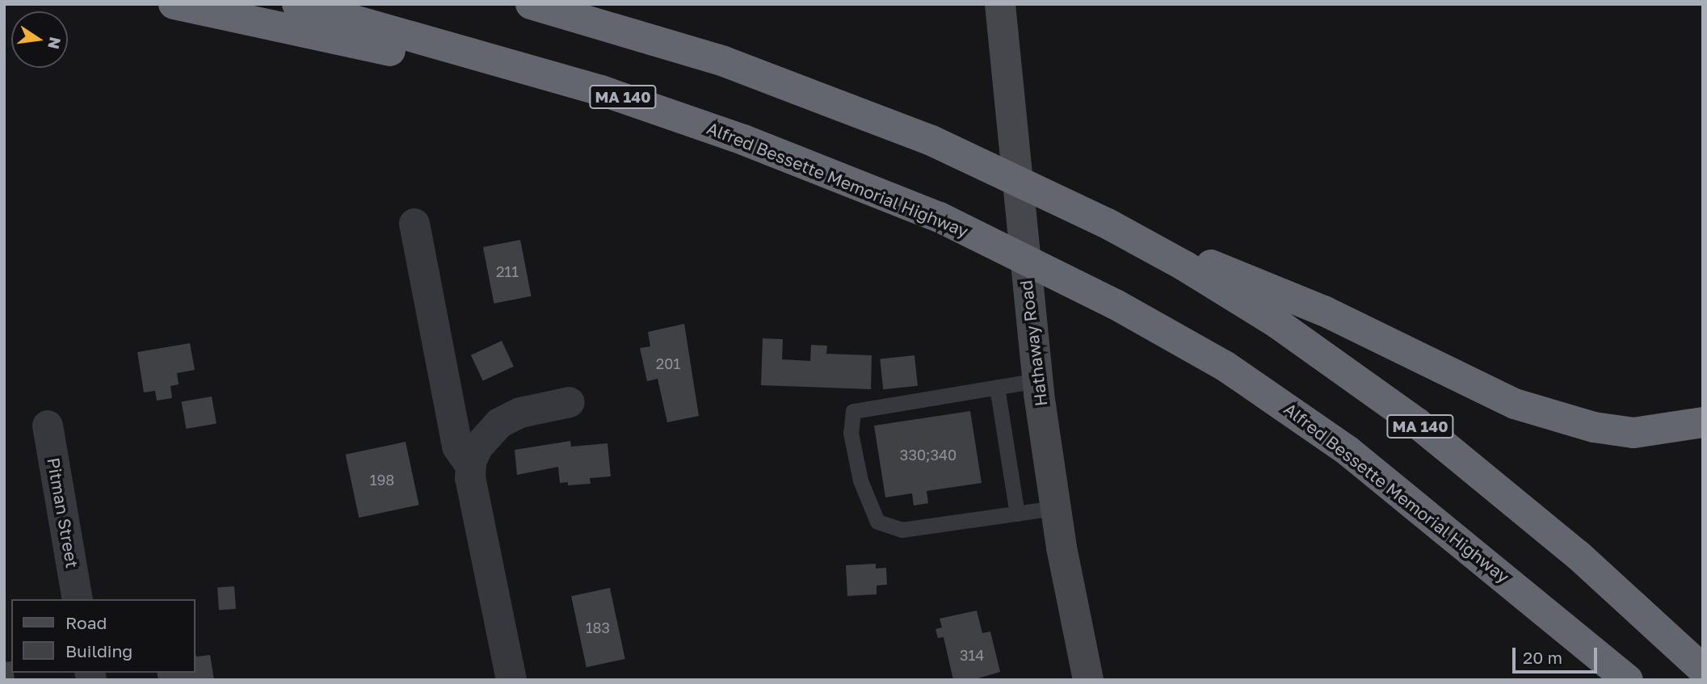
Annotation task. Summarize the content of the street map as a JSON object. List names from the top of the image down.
{
  "streets": {
    "highway": ["MA 140", "Alfred Bessette Memorial Highway"],
    "main road": ["Hathaway Road"],
    "street": ["Pitman Street"]
  },
  "house_numbers": [
    "211",
    "201",
    "330;340",
    "198",
    "183",
    "314"
  ],
  "legend": ["Road", "Building"],
  "scale_bar": "20 m",
  "north": "right"
}
